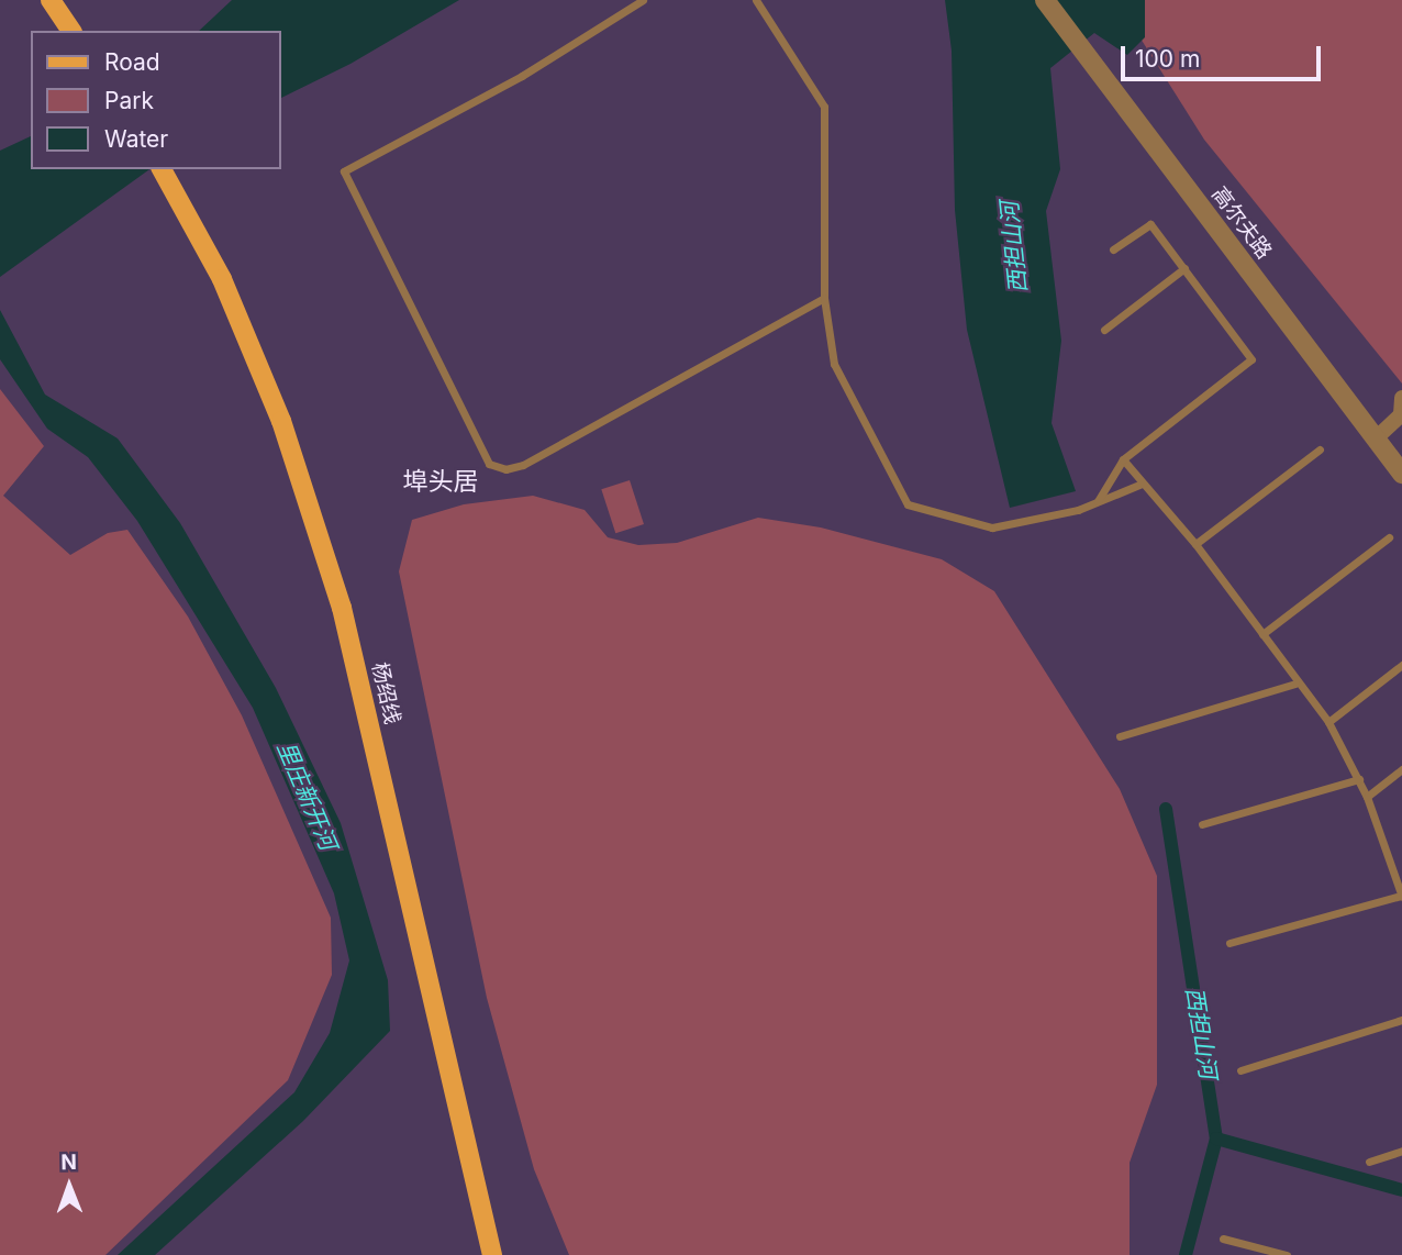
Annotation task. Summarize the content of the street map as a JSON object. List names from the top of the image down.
{
  "streets": {
    "main road": ["杨绍线"],
    "street": ["高尔夫路"]
  },
  "districts": ["埠头居"],
  "water": ["西担山河", "里庄新开河"],
  "legend": ["Road", "Park", "Water"],
  "scale_bar": "100 m",
  "north": "top"
}
